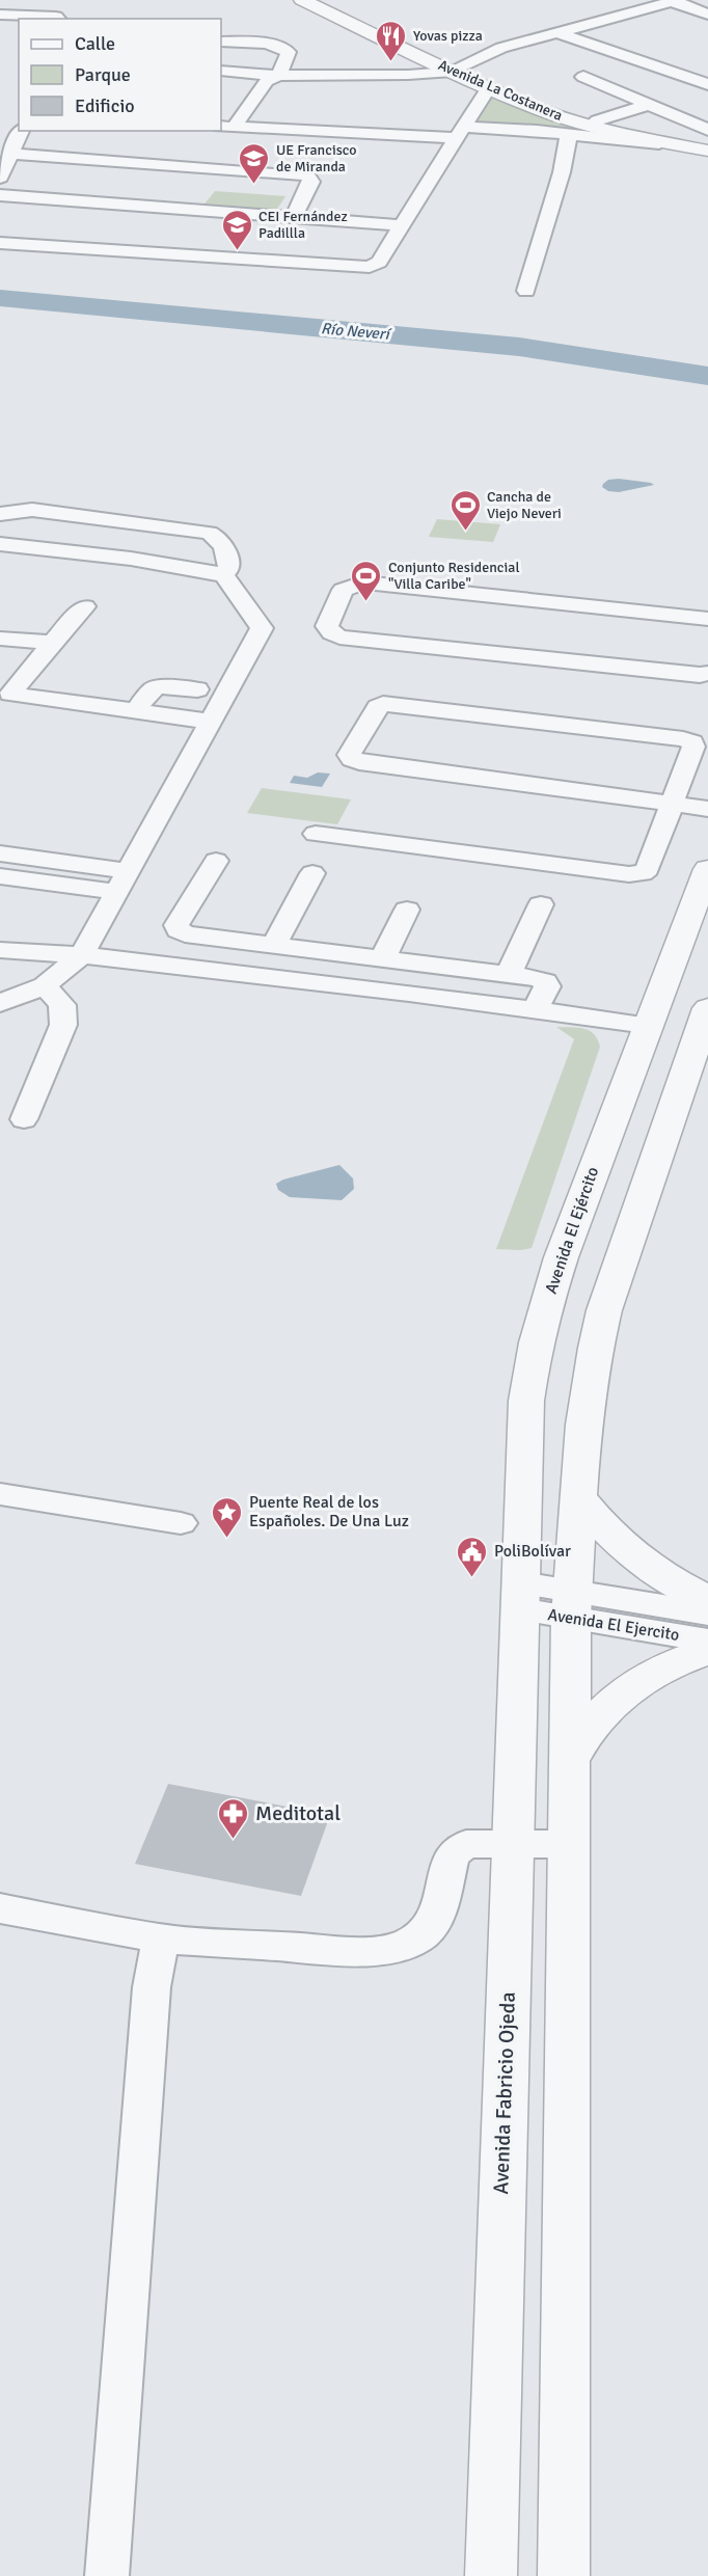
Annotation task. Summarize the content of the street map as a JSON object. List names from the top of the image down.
{
  "streets": {
    "street": [
      "Avenida La Costanera",
      "Avenida El Ejército",
      "Avenida El Ejercito",
      "Avenida Fabricio Ojeda"
    ]
  },
  "crossings": [
    ["Avenida El Ejército", "Avenida El Ejercito"],
    ["Avenida El Ejército", "Avenida Fabricio Ojeda"],
    ["Avenida El Ejercito", "Avenida Fabricio Ojeda"]
  ],
  "water": ["Río Neverí"],
  "places": {
    "restaurant": ["Yovas pizza"],
    "school or university": ["UE Francisco de Miranda", "CEI Fernández Padillla"],
    "sports": ["Cancha de Viejo Neveri", "Conjunto Residencial \"Villa Caribe\""],
    "place": ["Puente Real de los Españoles. De Una Luz"],
    "public building": ["PoliBolívar"],
    "pharmacy": ["Meditotal"]
  },
  "legend": ["Calle", "Parque", "Edificio"]
}
